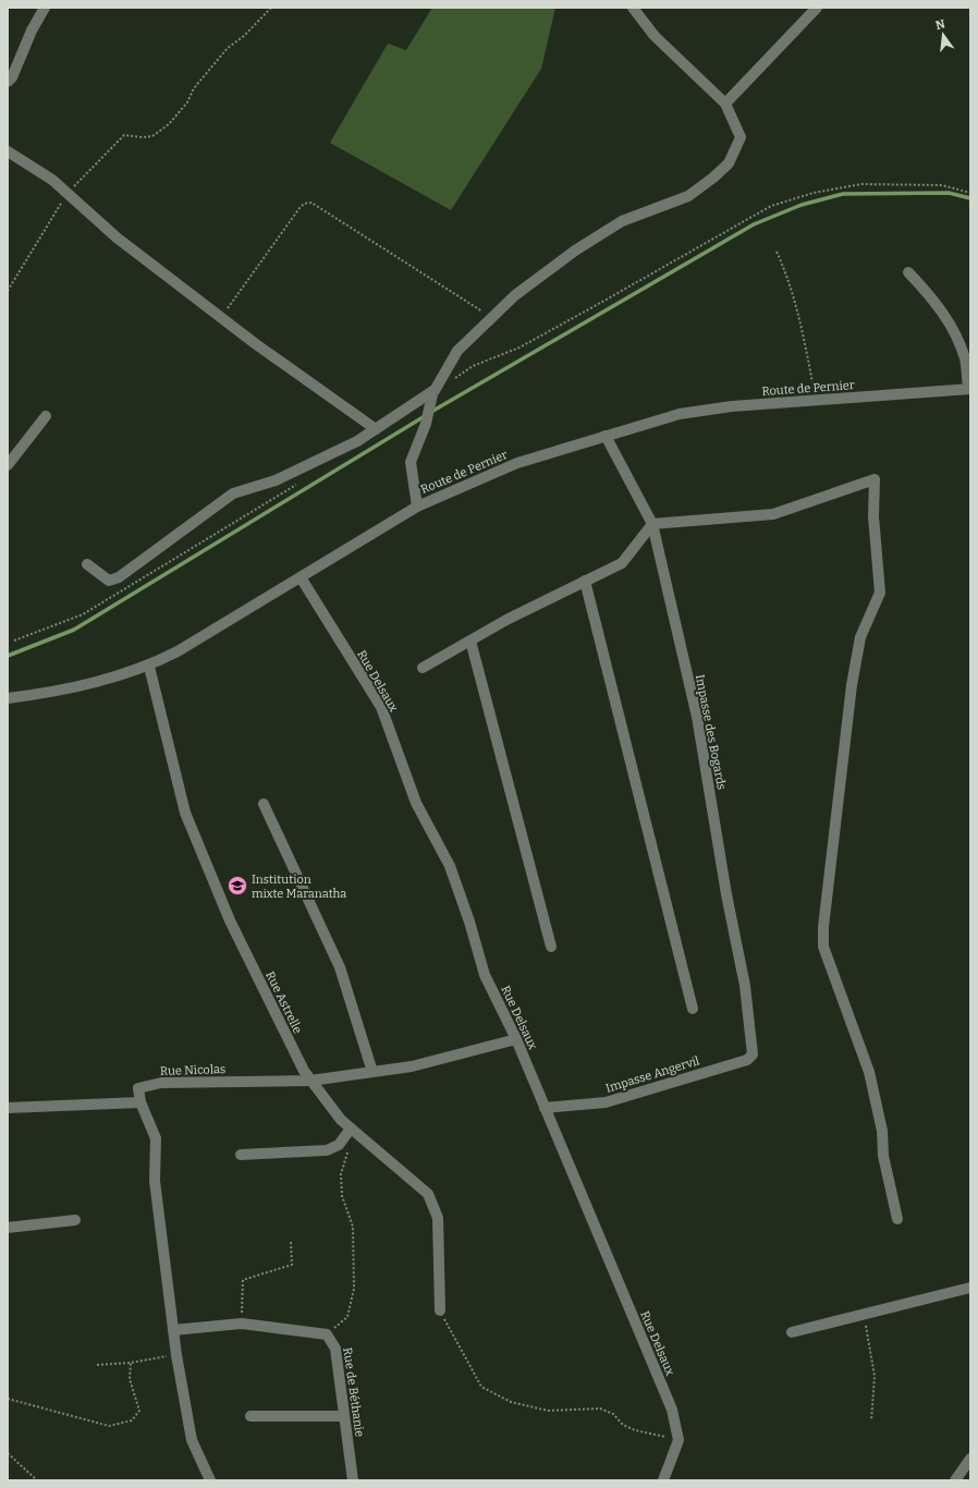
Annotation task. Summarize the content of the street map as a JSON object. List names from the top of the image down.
{
  "streets": {
    "street": [
      "Route de Pernier",
      "Rue Delsaux",
      "Impasse des Bogards",
      "Rue Astrelle",
      "Rue Nicolas",
      "Impasse Angervil",
      "Rue de Béthanie"
    ]
  },
  "crossings": [
    ["Route de Pernier", "Rue Delsaux"],
    ["Route de Pernier", "Impasse des Bogards"],
    ["Route de Pernier", "Rue Astrelle"],
    ["Rue Delsaux", "Rue Nicolas"],
    ["Rue Delsaux", "Impasse Angervil"],
    ["Impasse des Bogards", "Impasse Angervil"],
    ["Rue Astrelle", "Rue Nicolas"]
  ],
  "places": {
    "school or university": ["Institution mixte Maranatha"]
  },
  "north": "top"
}
